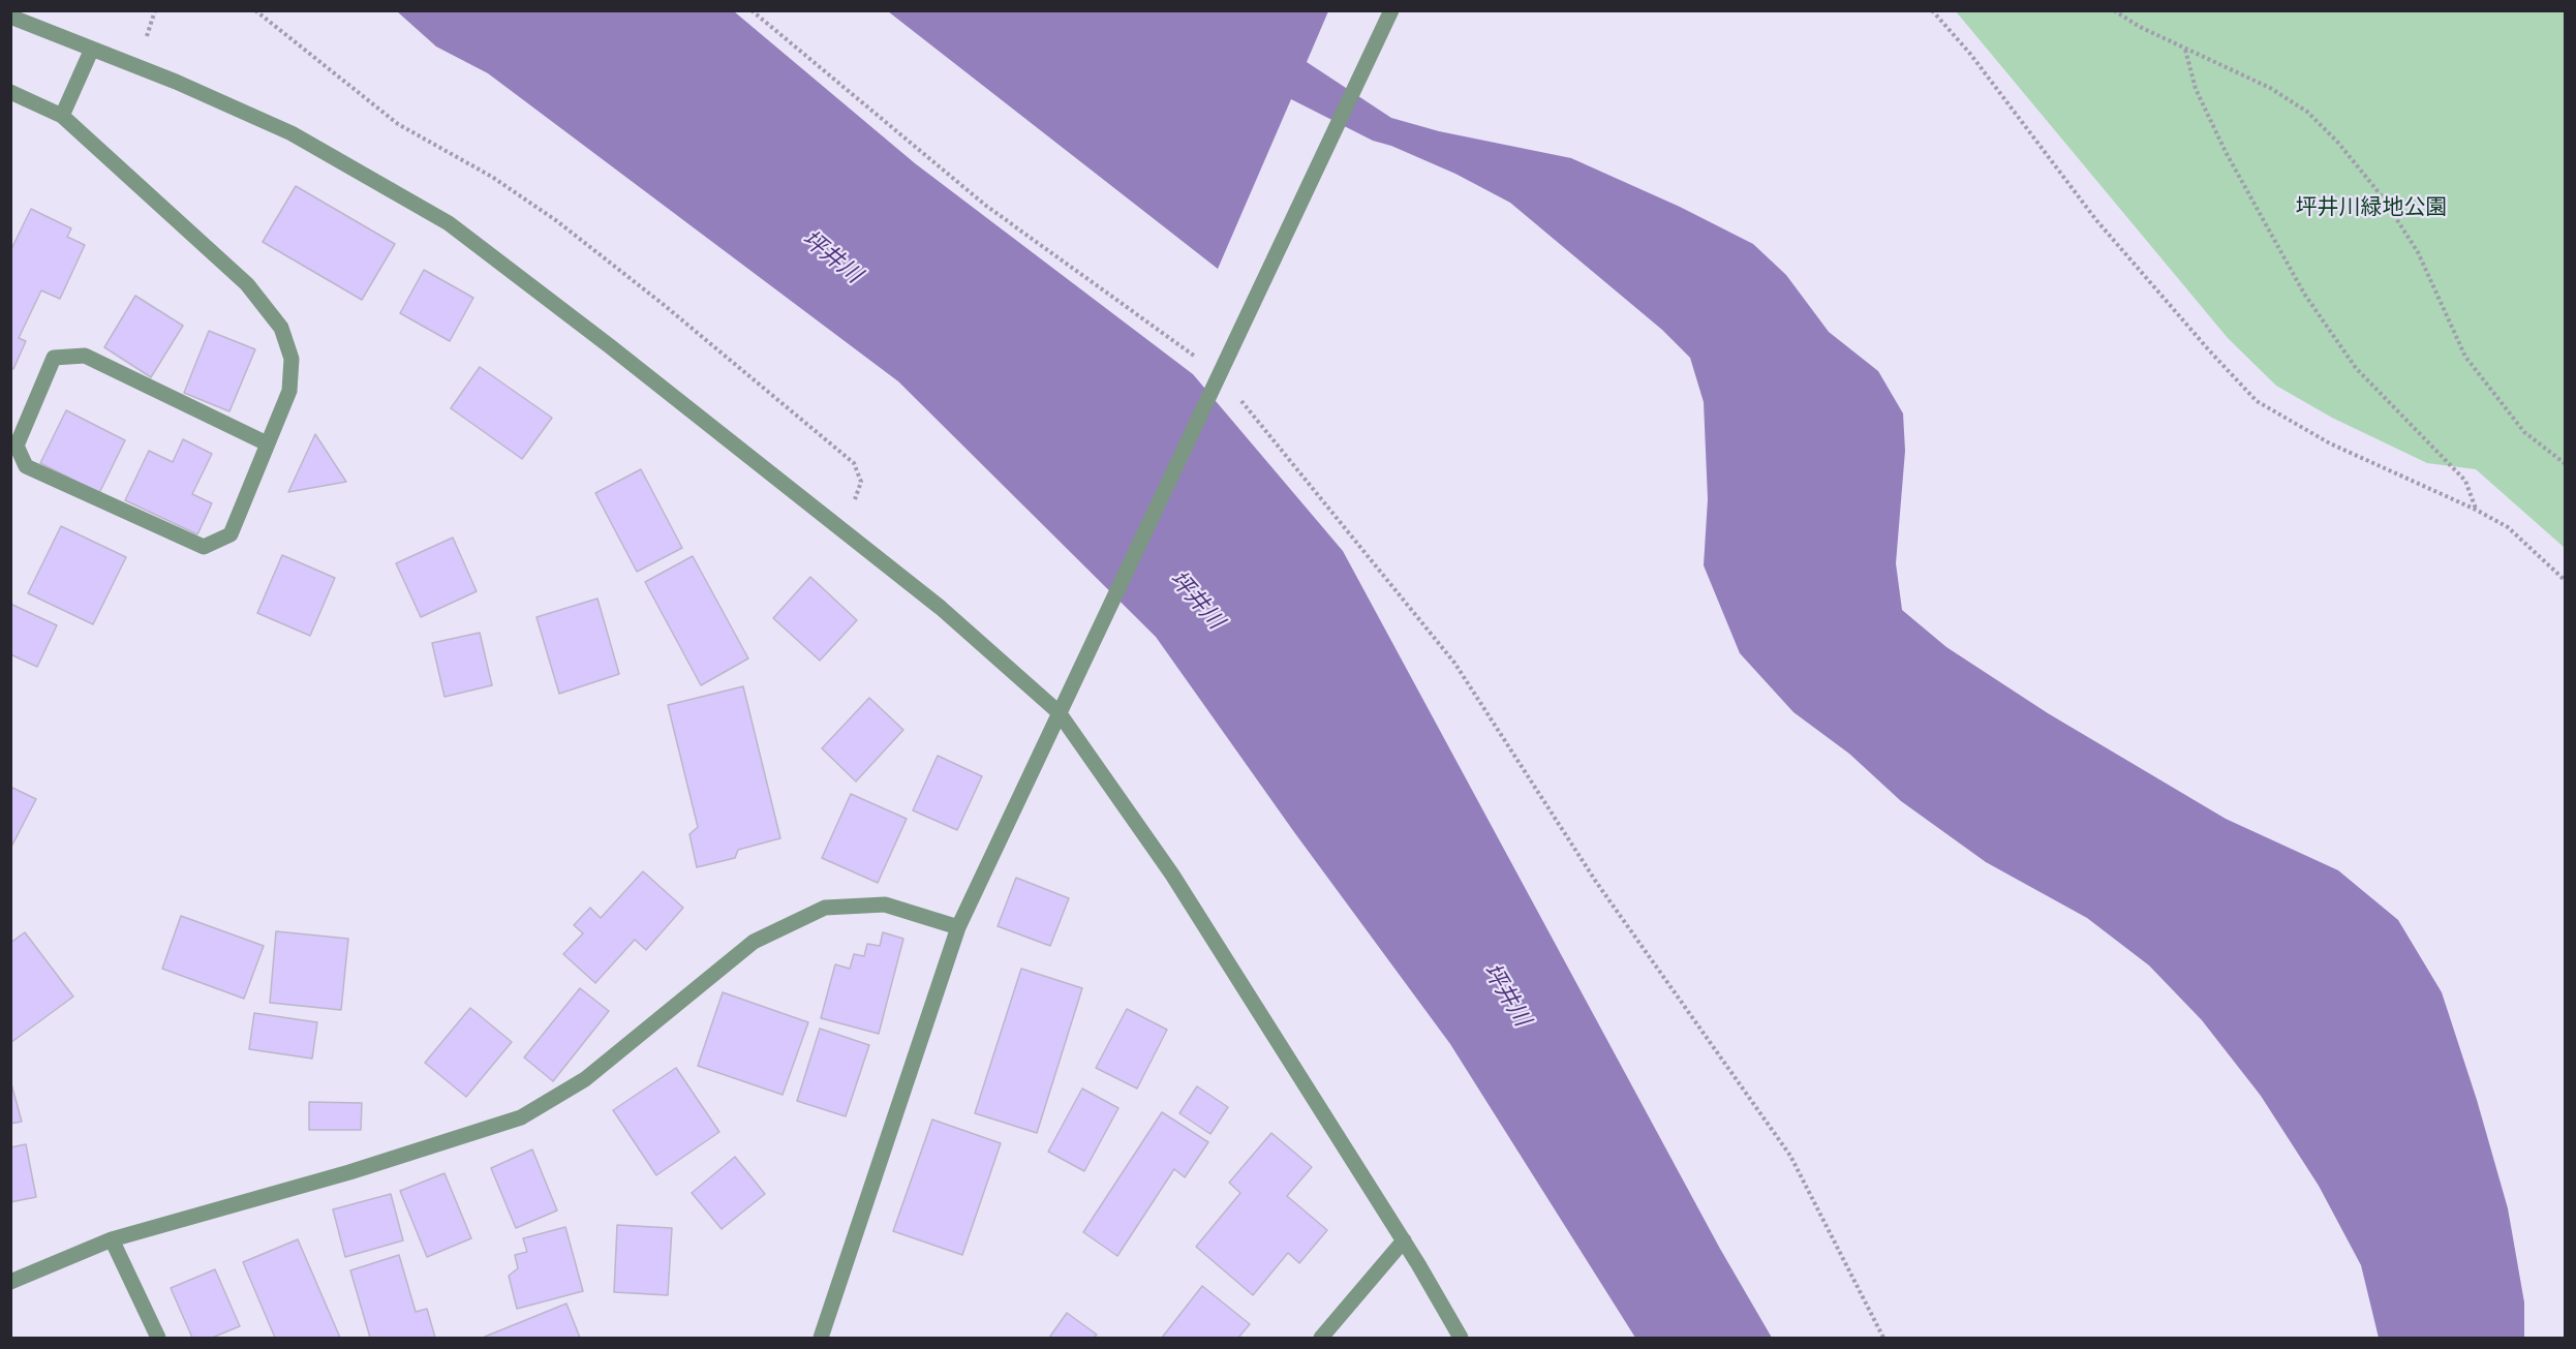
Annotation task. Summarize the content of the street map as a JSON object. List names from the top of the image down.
{
  "water": ["坪井川"],
  "parks": ["坪井川緑地公園"]
}
